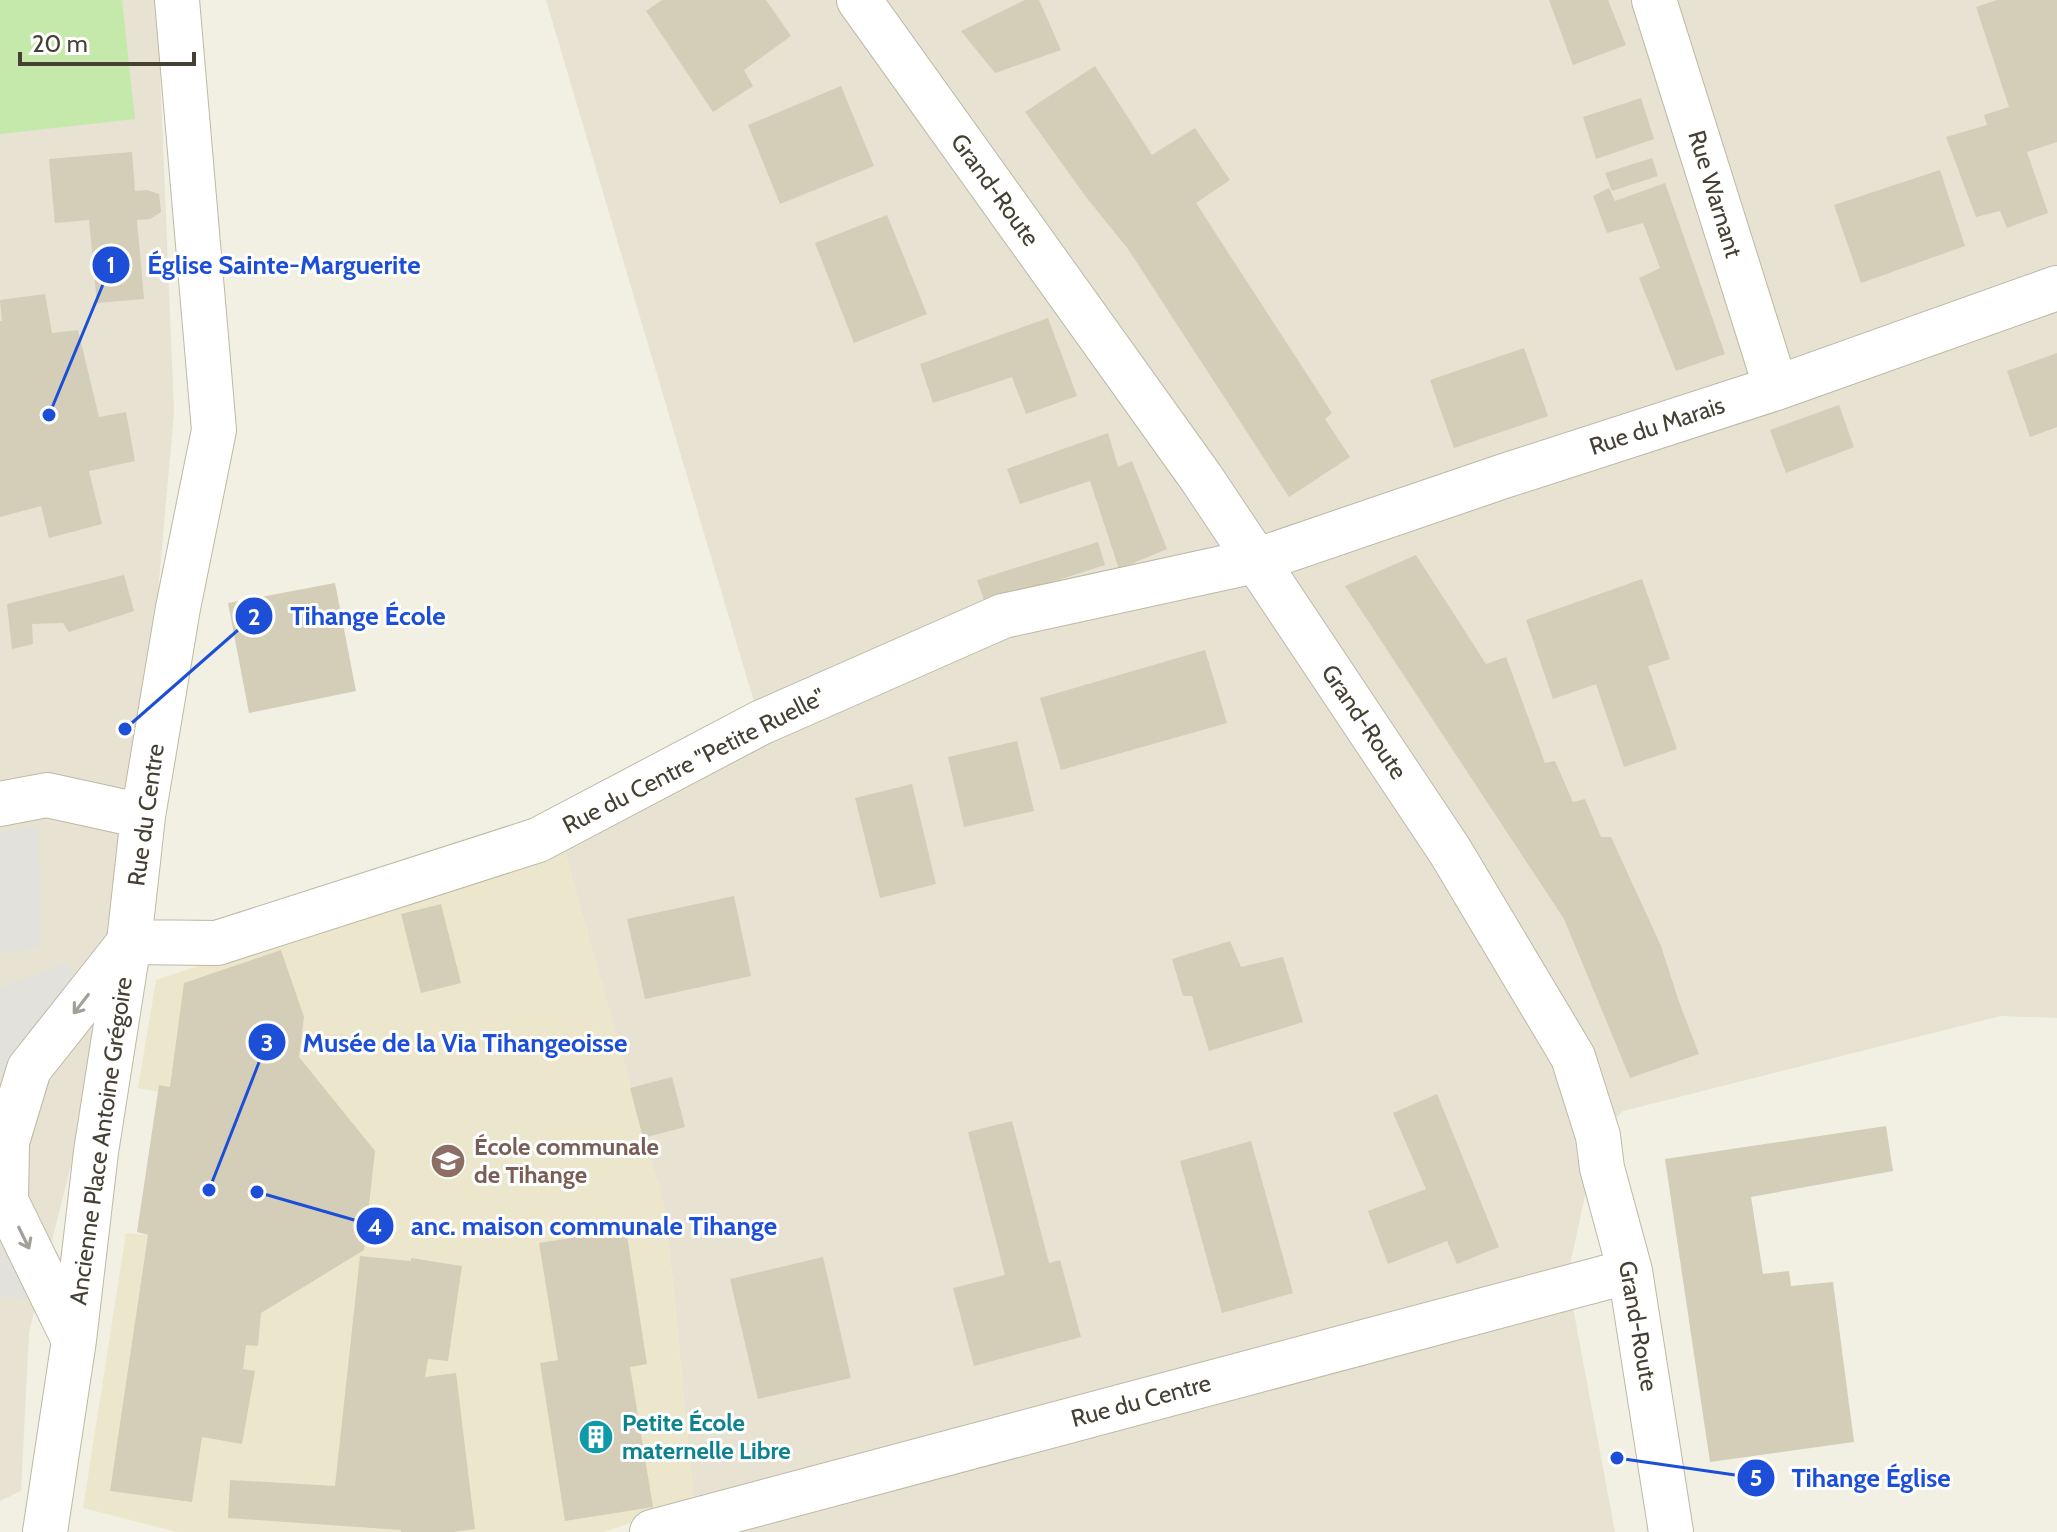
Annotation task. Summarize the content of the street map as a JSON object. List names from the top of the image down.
{
  "streets": {
    "street": [
      "Grand-Route",
      "Rue Warnant",
      "Rue du Marais",
      "Rue du Centre \"Petite Ruelle\"",
      "Rue du Centre",
      "Ancienne Place Antoine Grégoire"
    ]
  },
  "crossings": [
    ["Grand-Route", "Rue du Marais"],
    ["Grand-Route", "Rue du Centre \"Petite Ruelle\""],
    ["Grand-Route", "Rue du Centre"],
    ["Rue Warnant", "Rue du Marais"],
    ["Rue du Marais", "Rue du Centre \"Petite Ruelle\""],
    ["Rue du Centre \"Petite Ruelle\"", "Rue du Centre"],
    ["Rue du Centre \"Petite Ruelle\"", "Ancienne Place Antoine Grégoire"],
    ["Rue du Centre", "Ancienne Place Antoine Grégoire"]
  ],
  "places": {
    "other": [
      "Église Sainte-Marguerite",
      "Tihange École",
      "Musée de la Via Tihangeoisse",
      "anc. maison communale Tihange",
      "Tihange Église"
    ],
    "school or university": ["École communale de Tihange"],
    "building": ["Petite École maternelle Libre"]
  },
  "scale_bar": "20 m"
}
